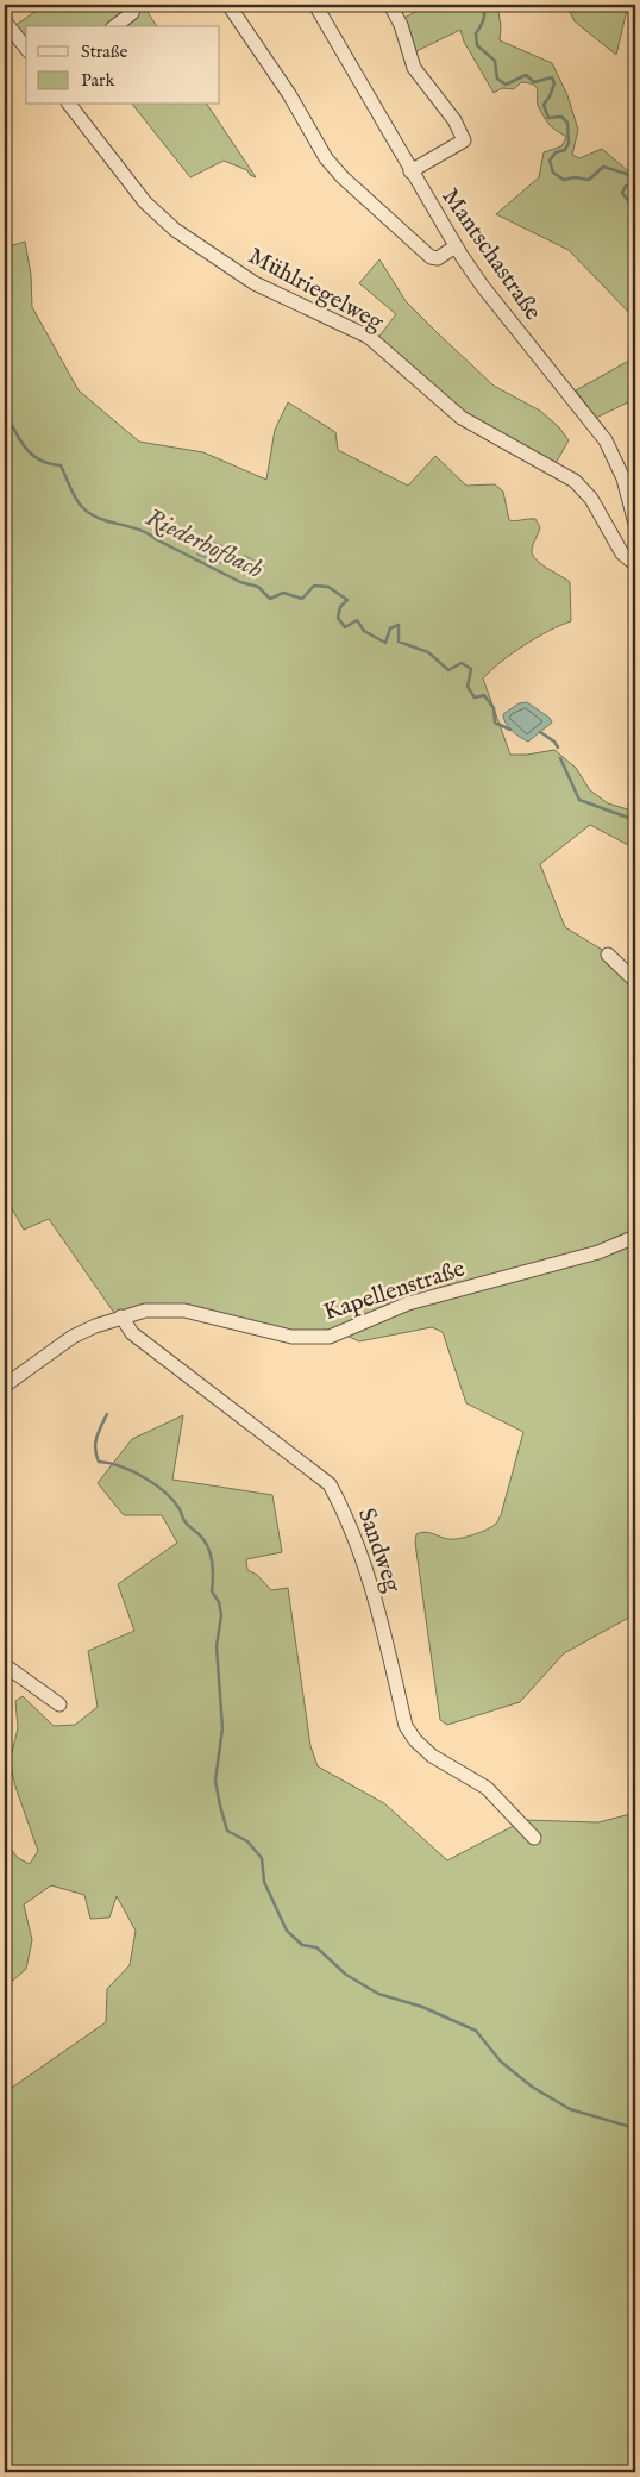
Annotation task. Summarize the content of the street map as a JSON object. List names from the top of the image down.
{
  "streets": {
    "street": [
      "Mantschastraße",
      "Mühlriegelweg",
      "Kapellenstraße",
      "Sandweg"
    ]
  },
  "crossings": [
    ["Kapellenstraße", "Sandweg"]
  ],
  "water": ["Riederhofbach"],
  "legend": ["Straße", "Park"]
}
